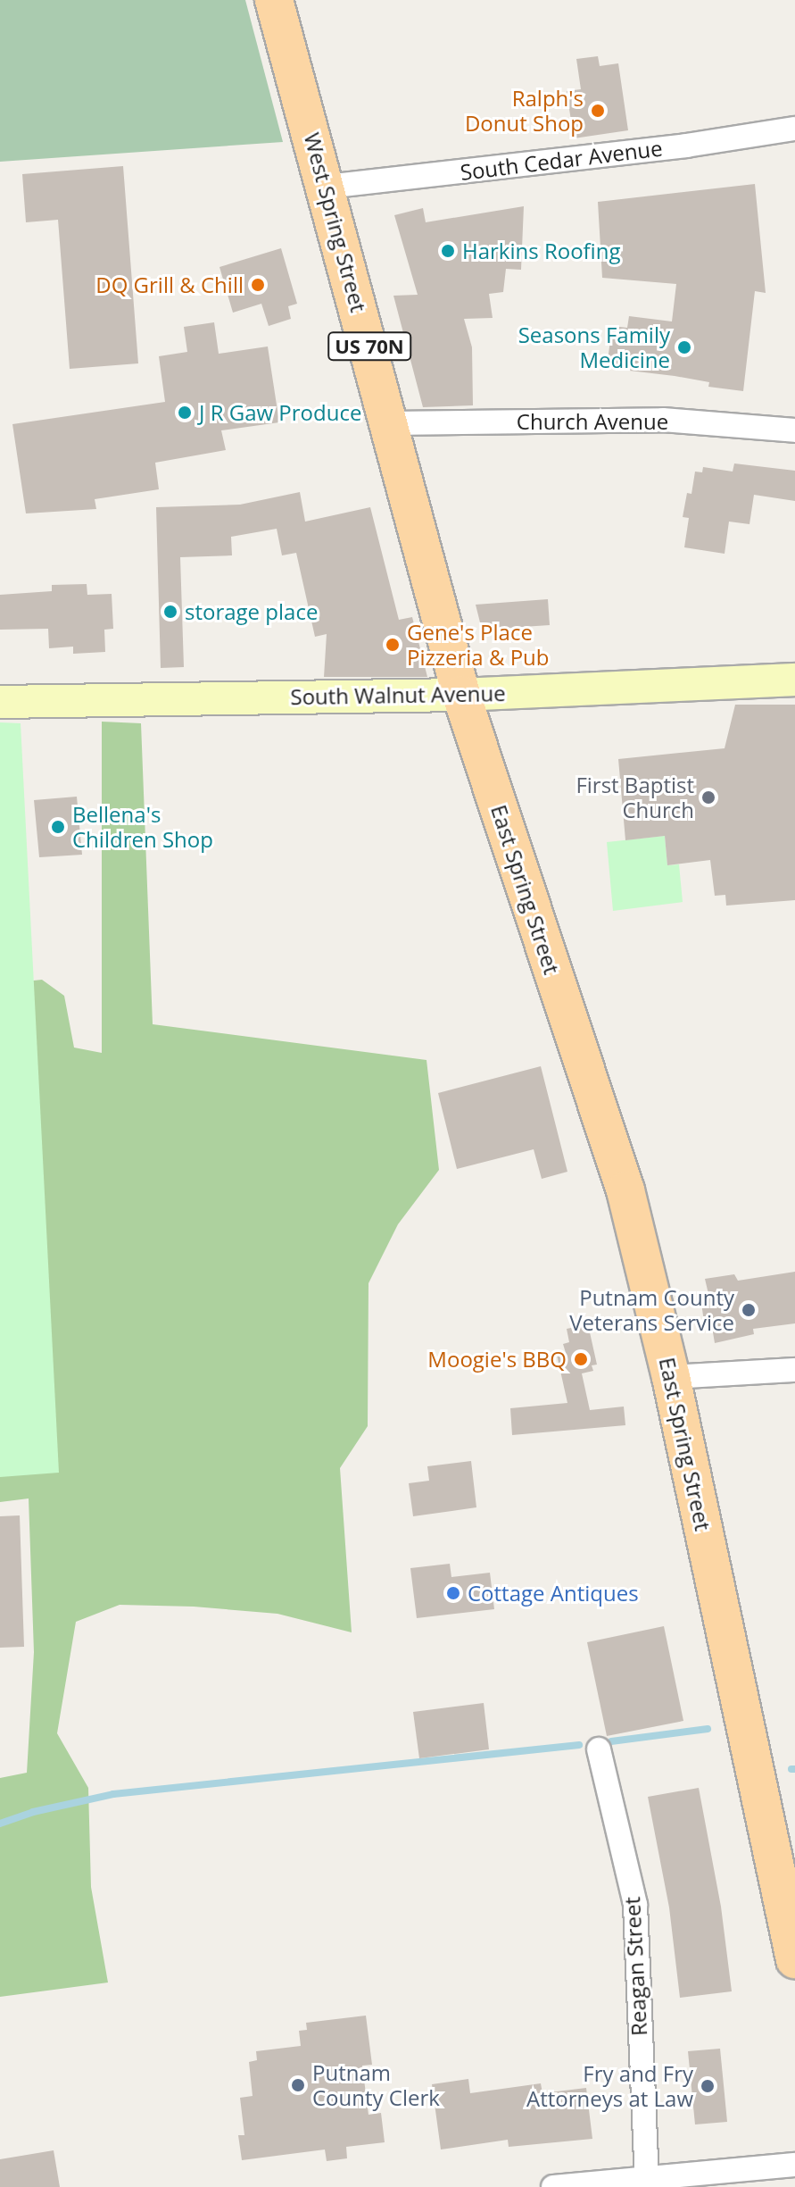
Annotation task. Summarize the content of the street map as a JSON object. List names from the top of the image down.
{
  "streets": {
    "main road": ["West Spring Street", "US 70N", "East Spring Street"],
    "street": [
      "South Cedar Avenue",
      "Church Avenue",
      "South Walnut Avenue",
      "Reagan Street"
    ]
  },
  "crossings": [
    ["South Cedar Avenue", "West Spring Street"],
    ["West Spring Street", "Church Avenue"],
    ["West Spring Street", "South Walnut Avenue"],
    ["West Spring Street", "East Spring Street"],
    ["South Walnut Avenue", "East Spring Street"]
  ],
  "places": [
    "Ralph's Donut Shop",
    "Harkins Roofing",
    "DQ Grill & Chill",
    "Seasons Family Medicine",
    "J R Gaw Produce",
    "storage place",
    "Gene's Place Pizzeria & Pub",
    "First Baptist Church",
    "Bellena's Children Shop",
    "Putnam County Veterans Service",
    "Moogie's BBQ",
    "Cottage Antiques",
    "Putnam County Clerk",
    "Fry and Fry Attorneys at Law"
  ]
}
